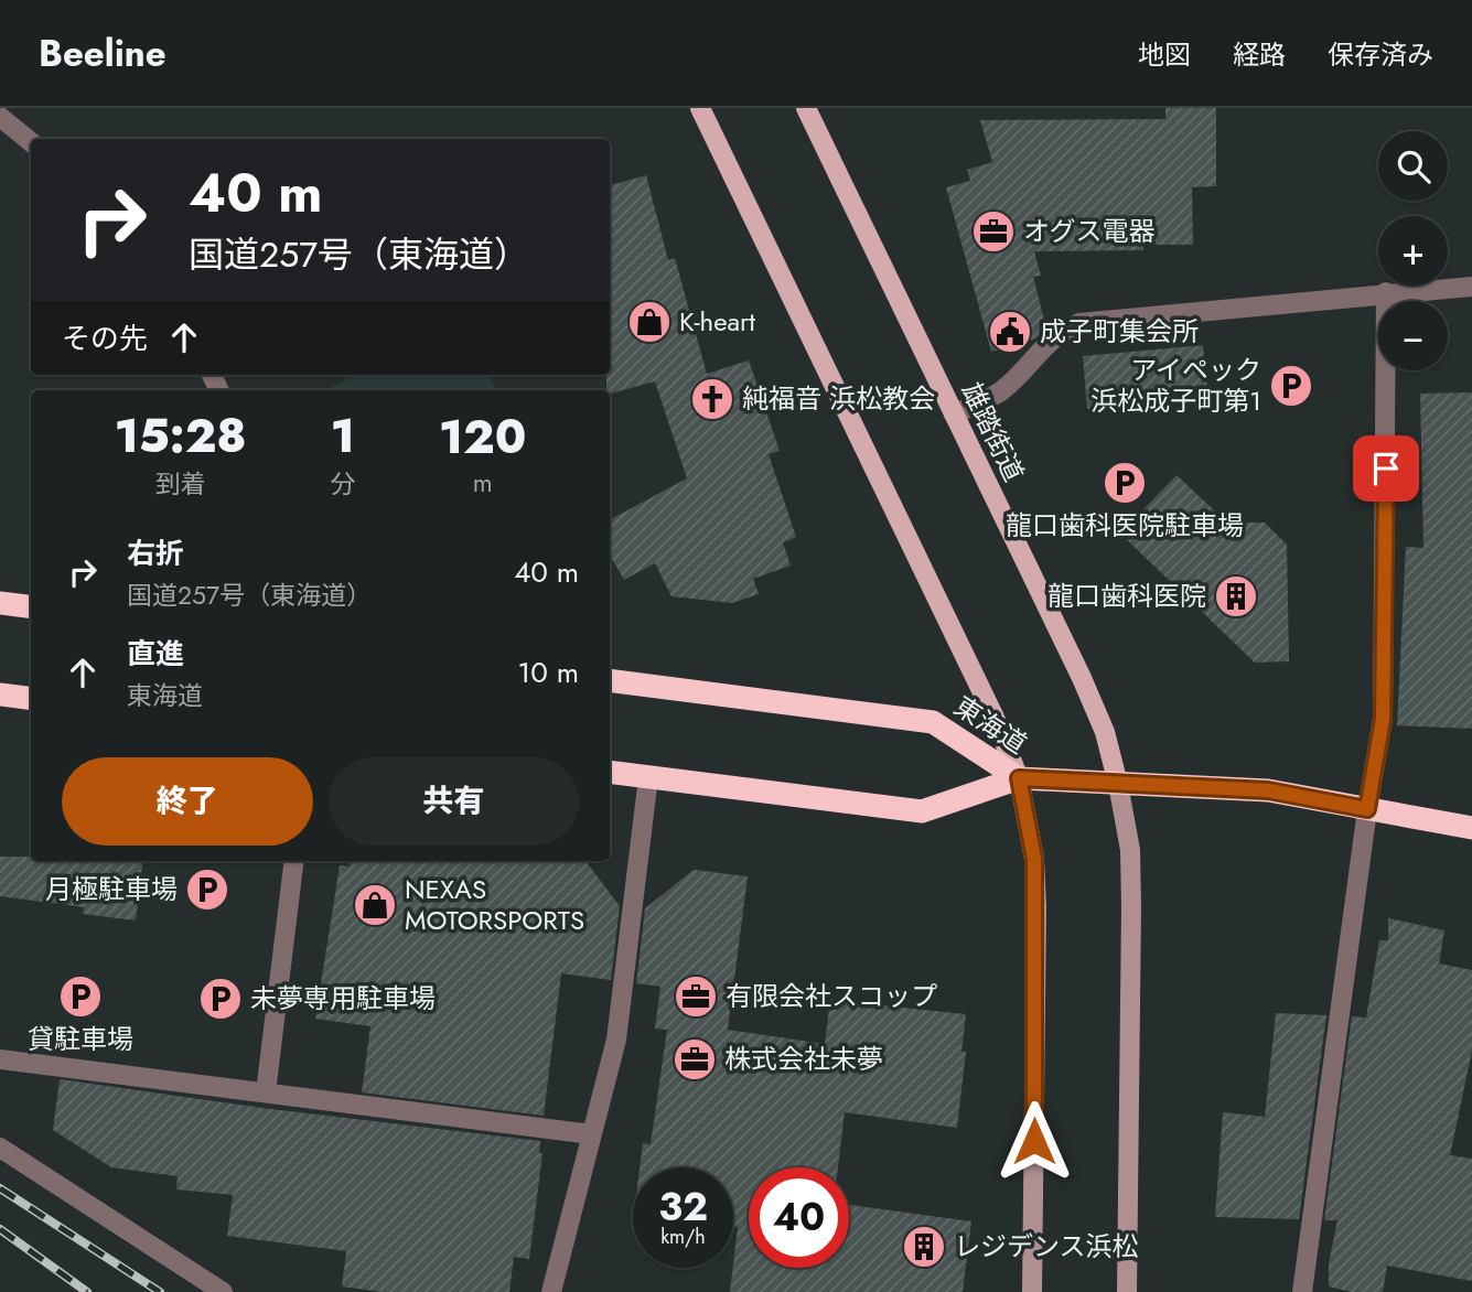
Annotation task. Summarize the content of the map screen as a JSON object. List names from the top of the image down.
{
  "streets": {
    "highway": ["東海道"],
    "main road": ["雄踏街道"]
  },
  "places": {
    "office": ["オグス電器", "有限会社スコップ", "株式会社未夢"],
    "shop": ["K-heart", "NEXAS MOTORSPORTS"],
    "public building": ["成子町集会所"],
    "parking": [
      "アイペック 浜松成子町第1",
      "龍口歯科医院駐車場",
      "月極駐車場",
      "貸駐車場",
      "未夢専用駐車場"
    ],
    "church": ["純福音 浜松教会"],
    "building": ["龍口歯科医院", "レジデンス浜松"]
  },
  "page": {
    "header": "Beeline",
    "nav": ["地図", "経路", "保存済み"],
    "map_buttons": ["+", "−"],
    "turn": ["40 m", "国道257号（東海道）"],
    "then": "その先",
    "eta": [
      "15:28",
      "到着",
      "1",
      "分",
      "120",
      "m"
    ],
    "list": [
      {
        "name": "右折",
        "note": "国道257号（東海道）",
        "value": "40 m"
      },
      {
        "name": "直進",
        "note": "東海道",
        "value": "10 m"
      }
    ],
    "buttons": ["終了", "共有"],
    "speed": "32 km/h",
    "limit": "40"
  }
}
